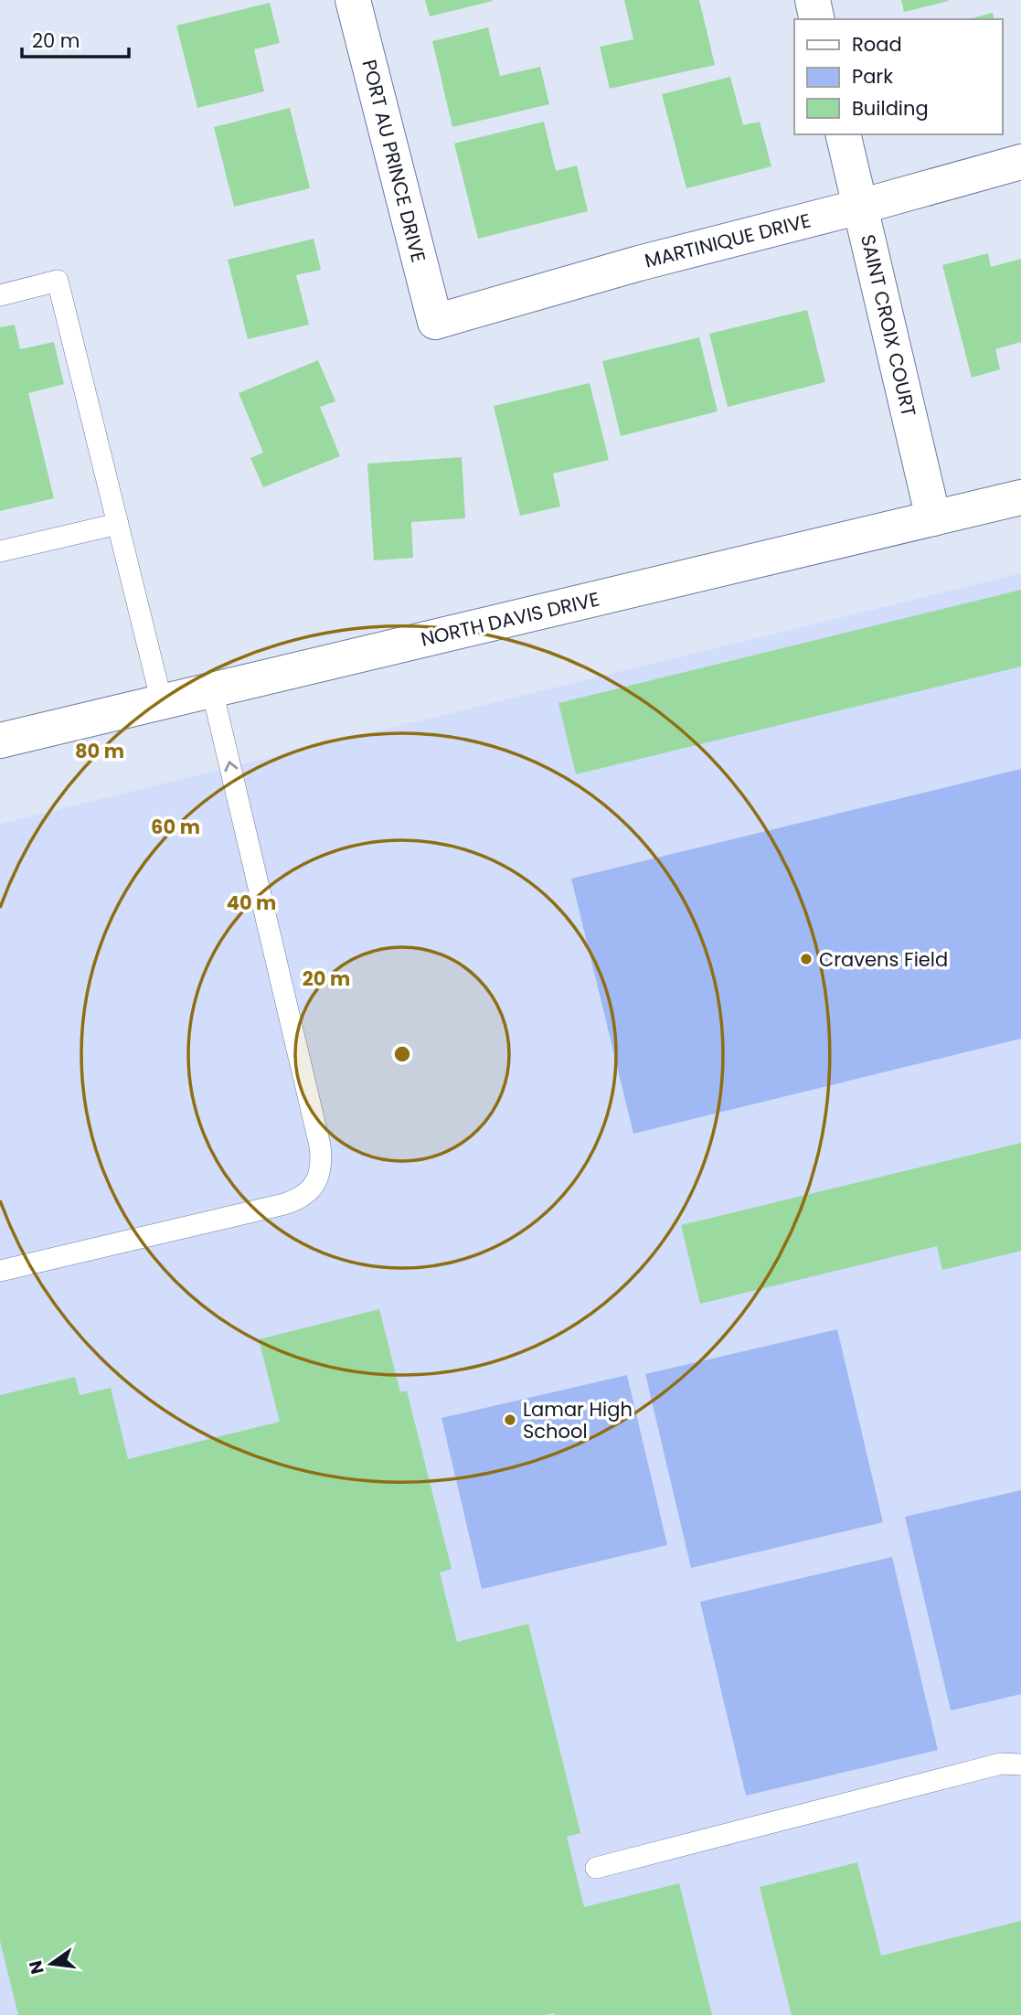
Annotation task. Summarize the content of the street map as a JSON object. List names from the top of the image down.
{
  "streets": {
    "street": [
      "PORT AU PRINCE DRIVE",
      "MARTINIQUE DRIVE",
      "SAINT CROIX COURT",
      "NORTH DAVIS DRIVE"
    ]
  },
  "crossings": [
    ["PORT AU PRINCE DRIVE", "MARTINIQUE DRIVE"],
    ["MARTINIQUE DRIVE", "SAINT CROIX COURT"],
    ["SAINT CROIX COURT", "NORTH DAVIS DRIVE"]
  ],
  "places": ["Cravens Field", "Lamar High School"],
  "legend": ["Road", "Park", "Building"],
  "scale_bar": "20 m",
  "north": "left",
  "rings": [
    "80 m",
    "60 m",
    "40 m",
    "20 m"
  ]
}
